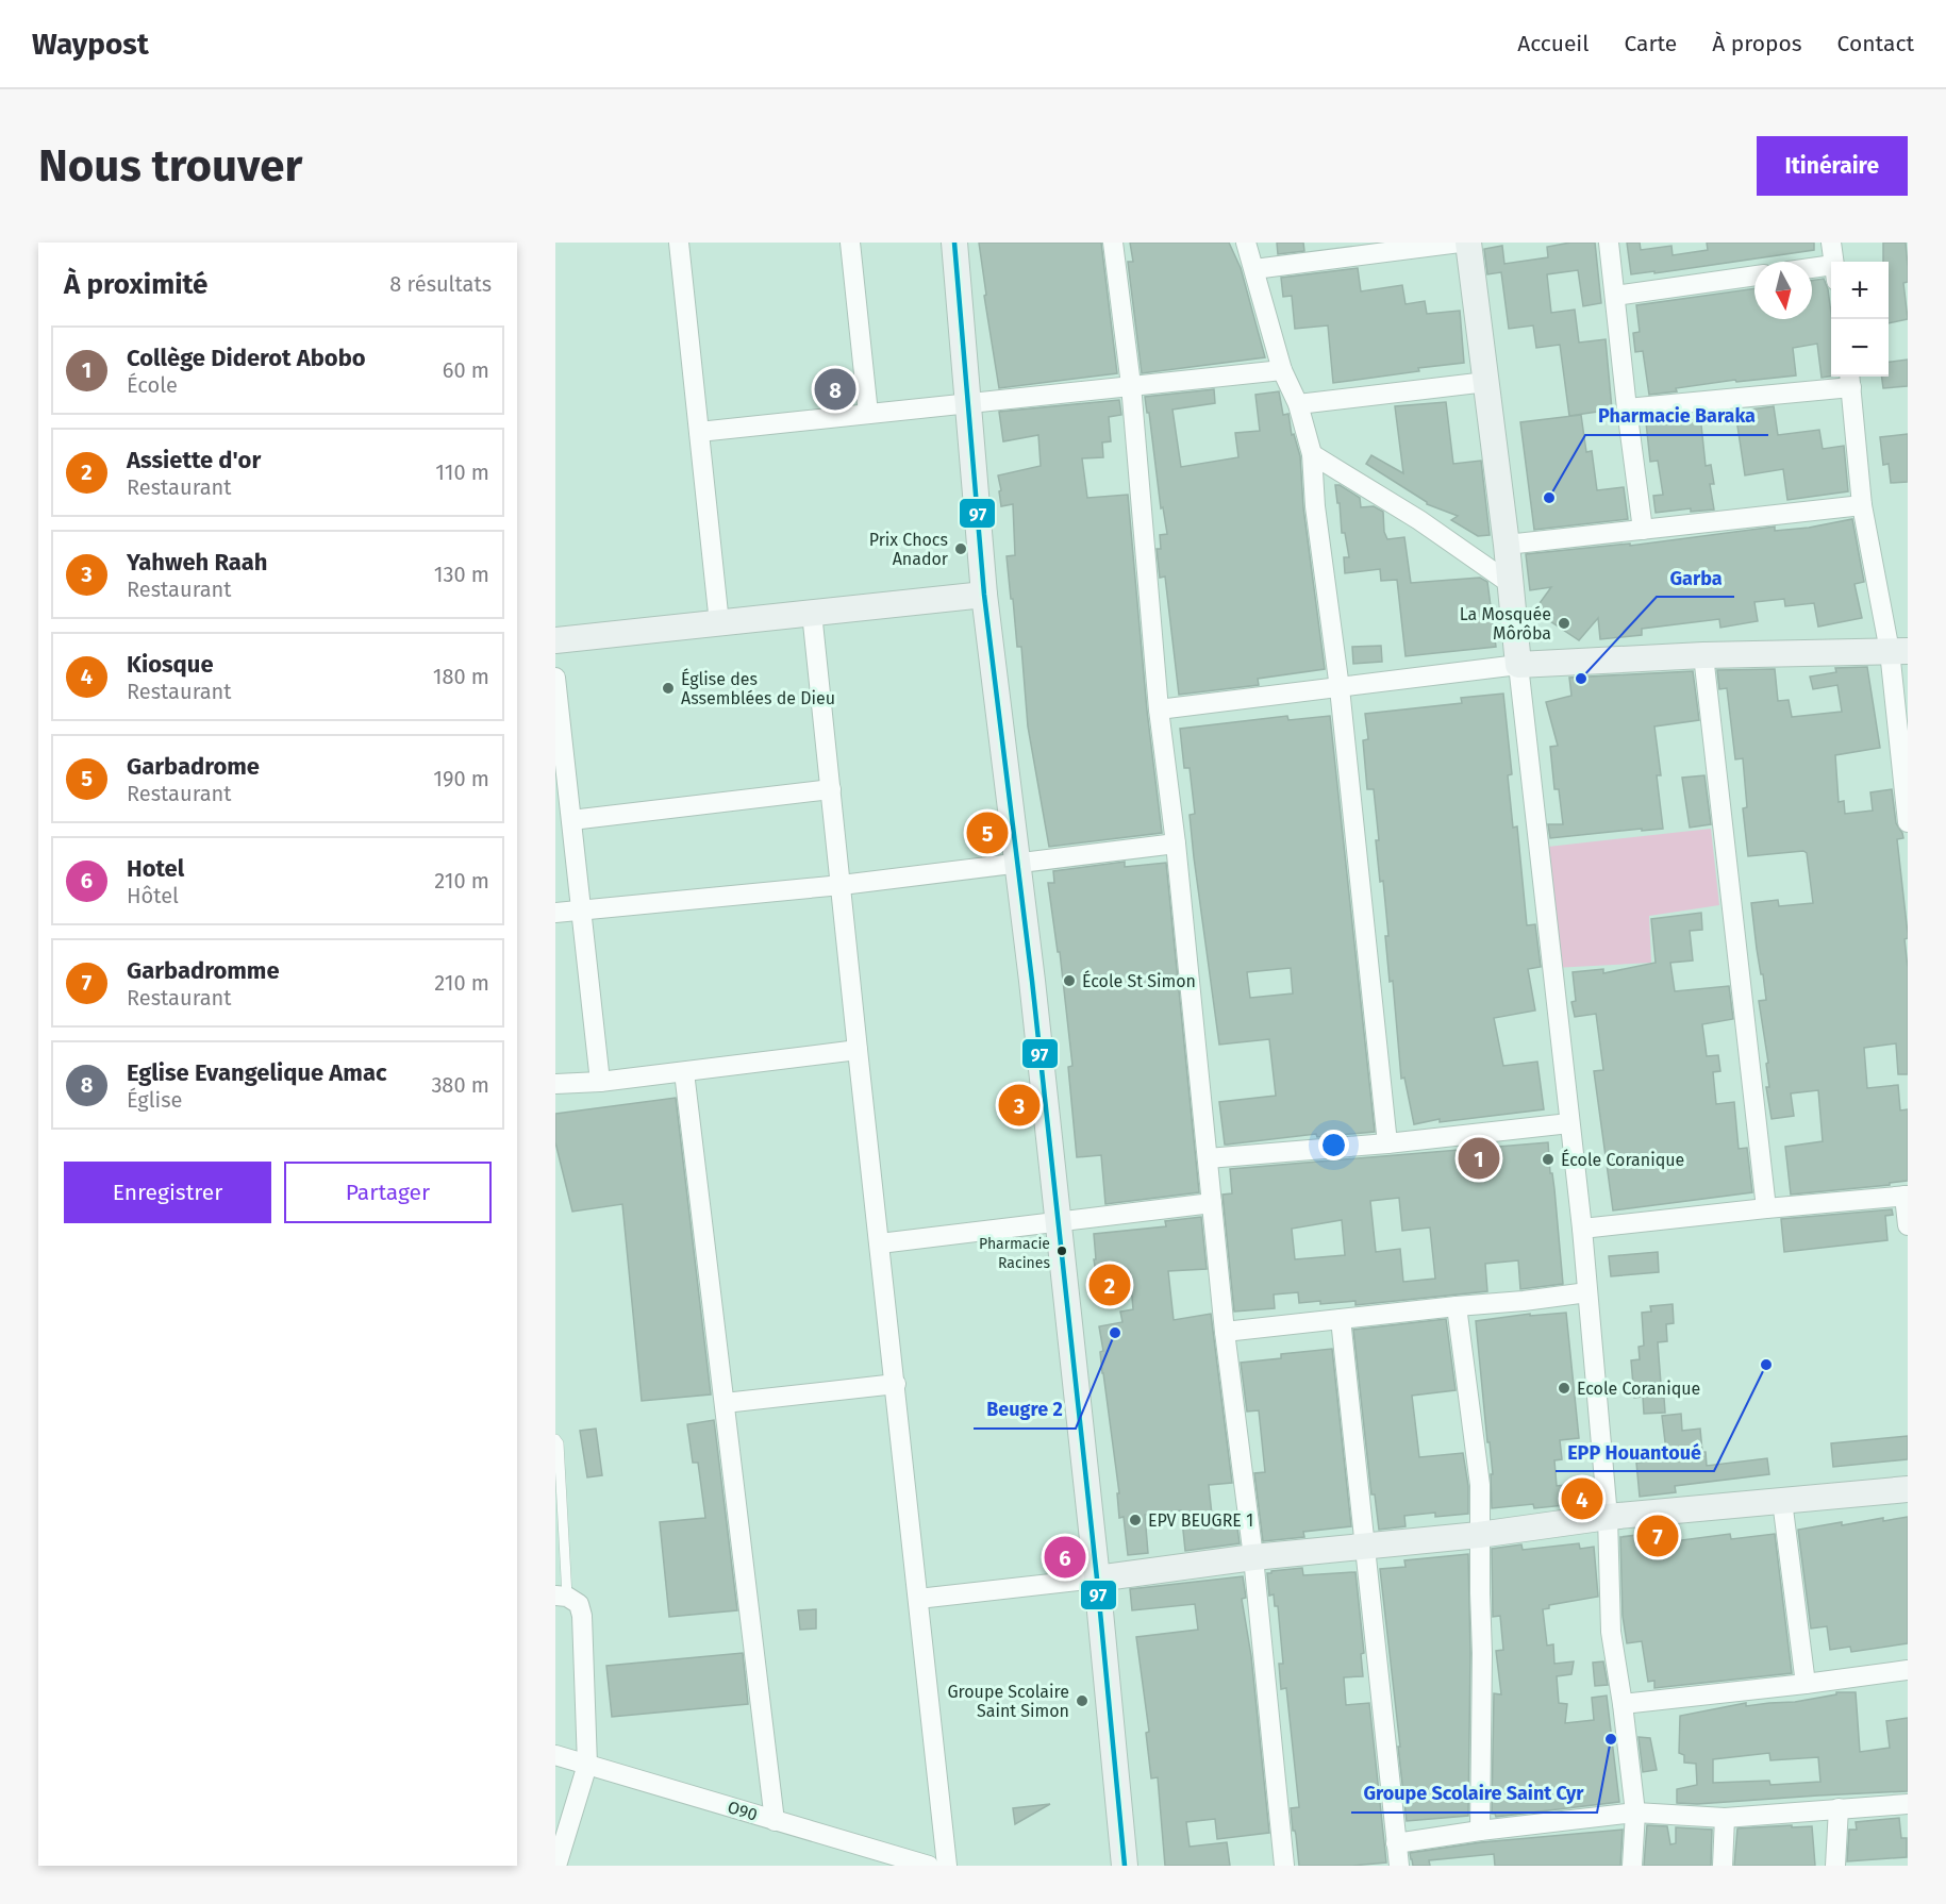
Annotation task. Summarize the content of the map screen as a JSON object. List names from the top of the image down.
{
  "streets": {
    "street": ["O90"]
  },
  "places": [
    "Pharmacie Baraka",
    "Prix Chocs Anador",
    "La Mosquée Môrôba",
    "Garba",
    "Église des Assemblées de Dieu",
    "École St Simon",
    "École Coranique",
    "Pharmacie Racines",
    "Beugre 2",
    "EPP Houantoué",
    "Ecole Coranique",
    "EPV BEUGRE 1",
    "Groupe Scolaire Saint Simon",
    "Groupe Scolaire Saint Cyr"
  ],
  "lines": ["transit line 97"],
  "north": "bottom",
  "page": {
    "header": "Waypost",
    "nav": [
      "Accueil",
      "Carte",
      "À propos",
      "Contact"
    ],
    "buttons": [
      "Itinéraire",
      ["Enregistrer", "Partager"]
    ],
    "title": "Nous trouver",
    "heading": ["À proximité", "8 résultats"],
    "map_buttons": ["+", "−"],
    "list": [
      {
        "mark": "1",
        "name": "Collège Diderot Abobo",
        "note": "École",
        "value": "60 m"
      },
      {
        "mark": "2",
        "name": "Assiette d'or",
        "note": "Restaurant",
        "value": "110 m"
      },
      {
        "mark": "3",
        "name": "Yahweh Raah",
        "note": "Restaurant",
        "value": "130 m"
      },
      {
        "mark": "4",
        "name": "Kiosque",
        "note": "Restaurant",
        "value": "180 m"
      },
      {
        "mark": "5",
        "name": "Garbadrome",
        "note": "Restaurant",
        "value": "190 m"
      },
      {
        "mark": "6",
        "name": "Hotel",
        "note": "Hôtel",
        "value": "210 m"
      },
      {
        "mark": "7",
        "name": "Garbadromme",
        "note": "Restaurant",
        "value": "210 m"
      },
      {
        "mark": "8",
        "name": "Eglise Evangelique Amac",
        "note": "Église",
        "value": "380 m"
      }
    ],
    "pins": [
      "8",
      "5",
      "3",
      "1",
      "2",
      "4",
      "7",
      "6"
    ]
  }
}
